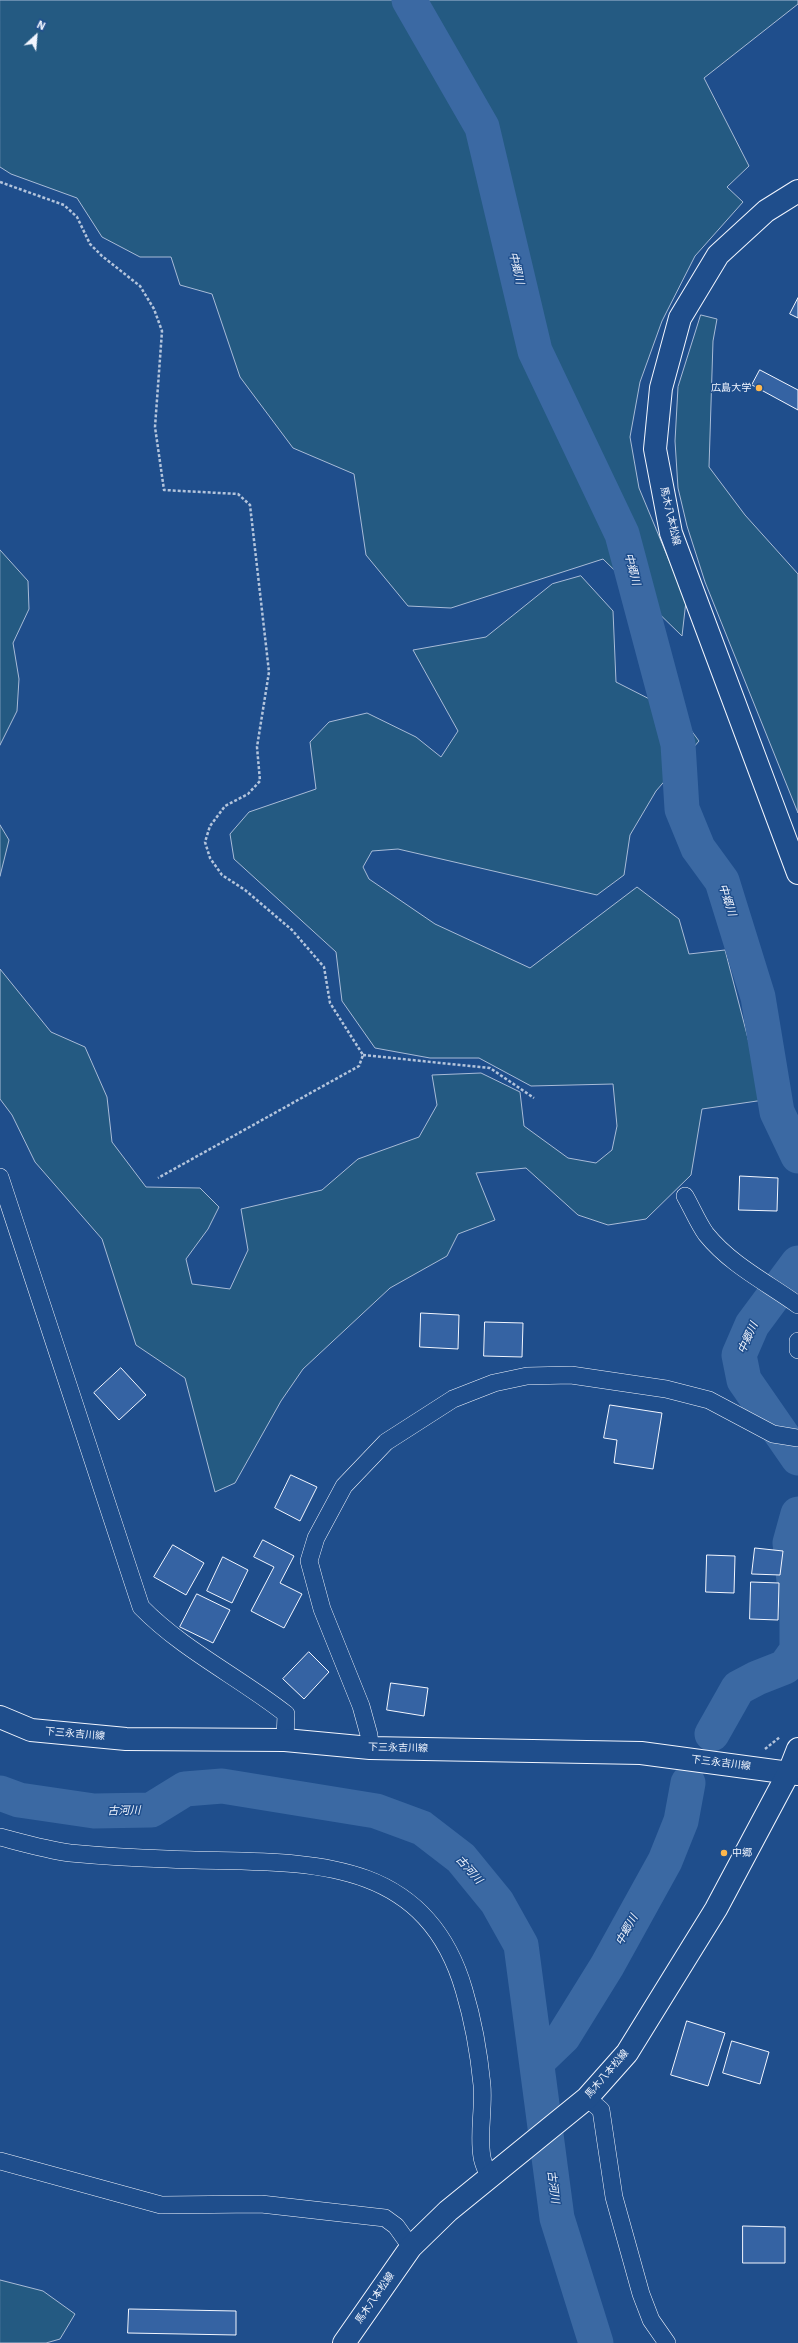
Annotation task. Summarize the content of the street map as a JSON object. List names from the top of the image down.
{
  "streets": {
    "main road": ["馬木八本松線", "下三永吉川線"]
  },
  "crossings": [
    ["馬木八本松線", "下三永吉川線"]
  ],
  "water": ["中郷川", "古河川"],
  "places": ["広島大学", "中郷"],
  "north": "top right"
}
